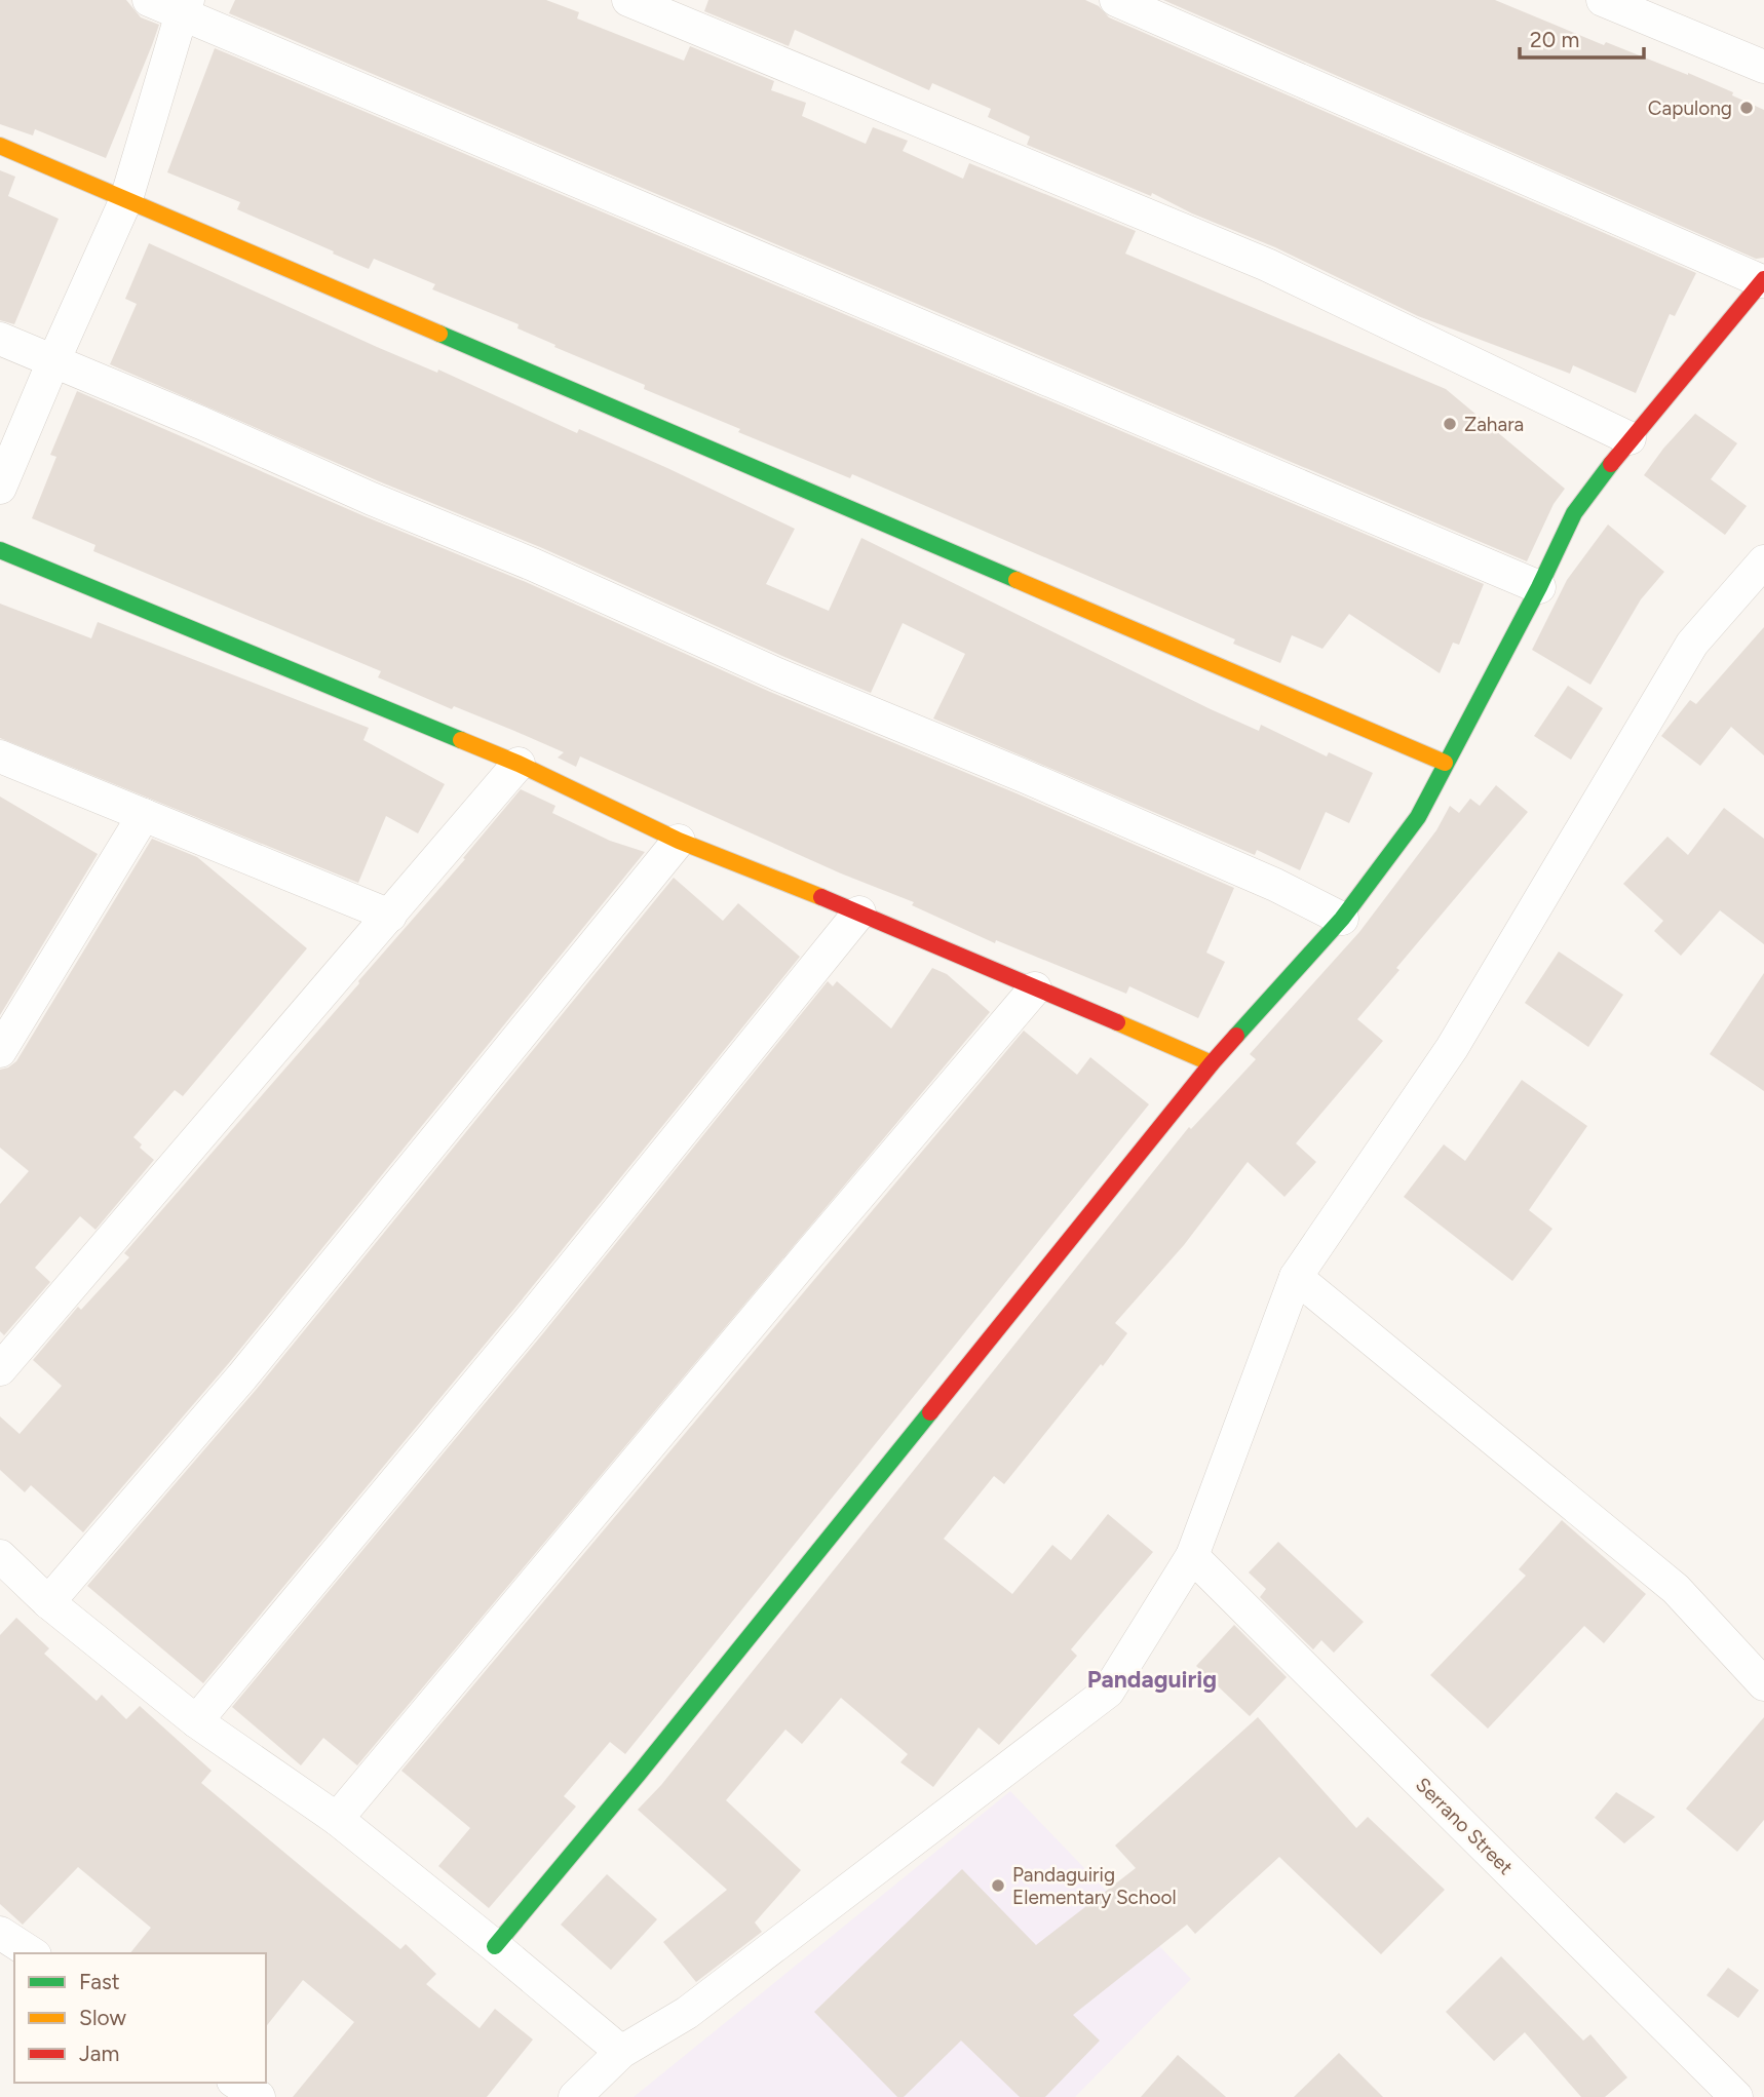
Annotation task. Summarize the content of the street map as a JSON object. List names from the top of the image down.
{
  "streets": {
    "street": ["Serrano Street"]
  },
  "districts": ["Pandaguirig"],
  "places": ["Capulong", "Zahara", "Pandaguirig Elementary School"],
  "legend": ["Fast", "Slow", "Jam"],
  "scale_bar": "20 m"
}
